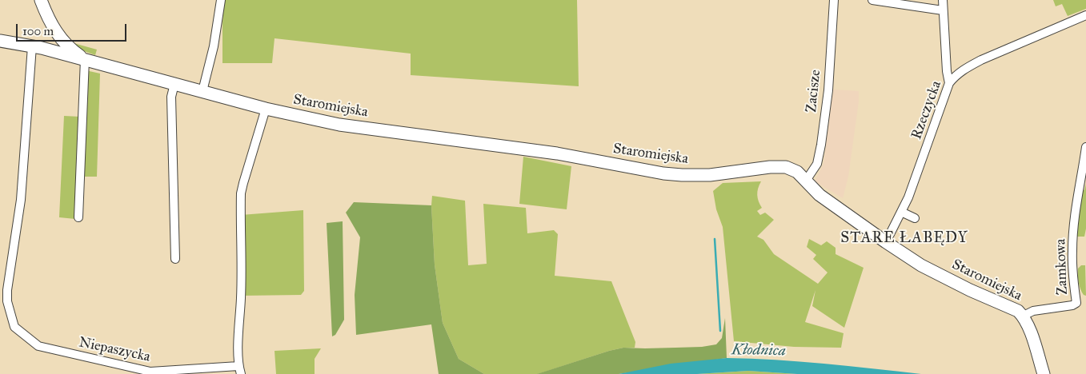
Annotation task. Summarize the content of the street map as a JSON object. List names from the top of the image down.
{
  "streets": {
    "street": [
      "Zacisze",
      "Staromiejska",
      "Rzeczycka",
      "Zamkowa",
      "Niepaszycka"
    ]
  },
  "crossings": [
    ["Zacisze", "Staromiejska"],
    ["Staromiejska", "Rzeczycka"],
    ["Staromiejska", "Zamkowa"],
    ["Staromiejska", "Niepaszycka"]
  ],
  "districts": ["STARE ŁABĘDY"],
  "water": ["Kłodnica"],
  "scale_bar": "100 m"
}
